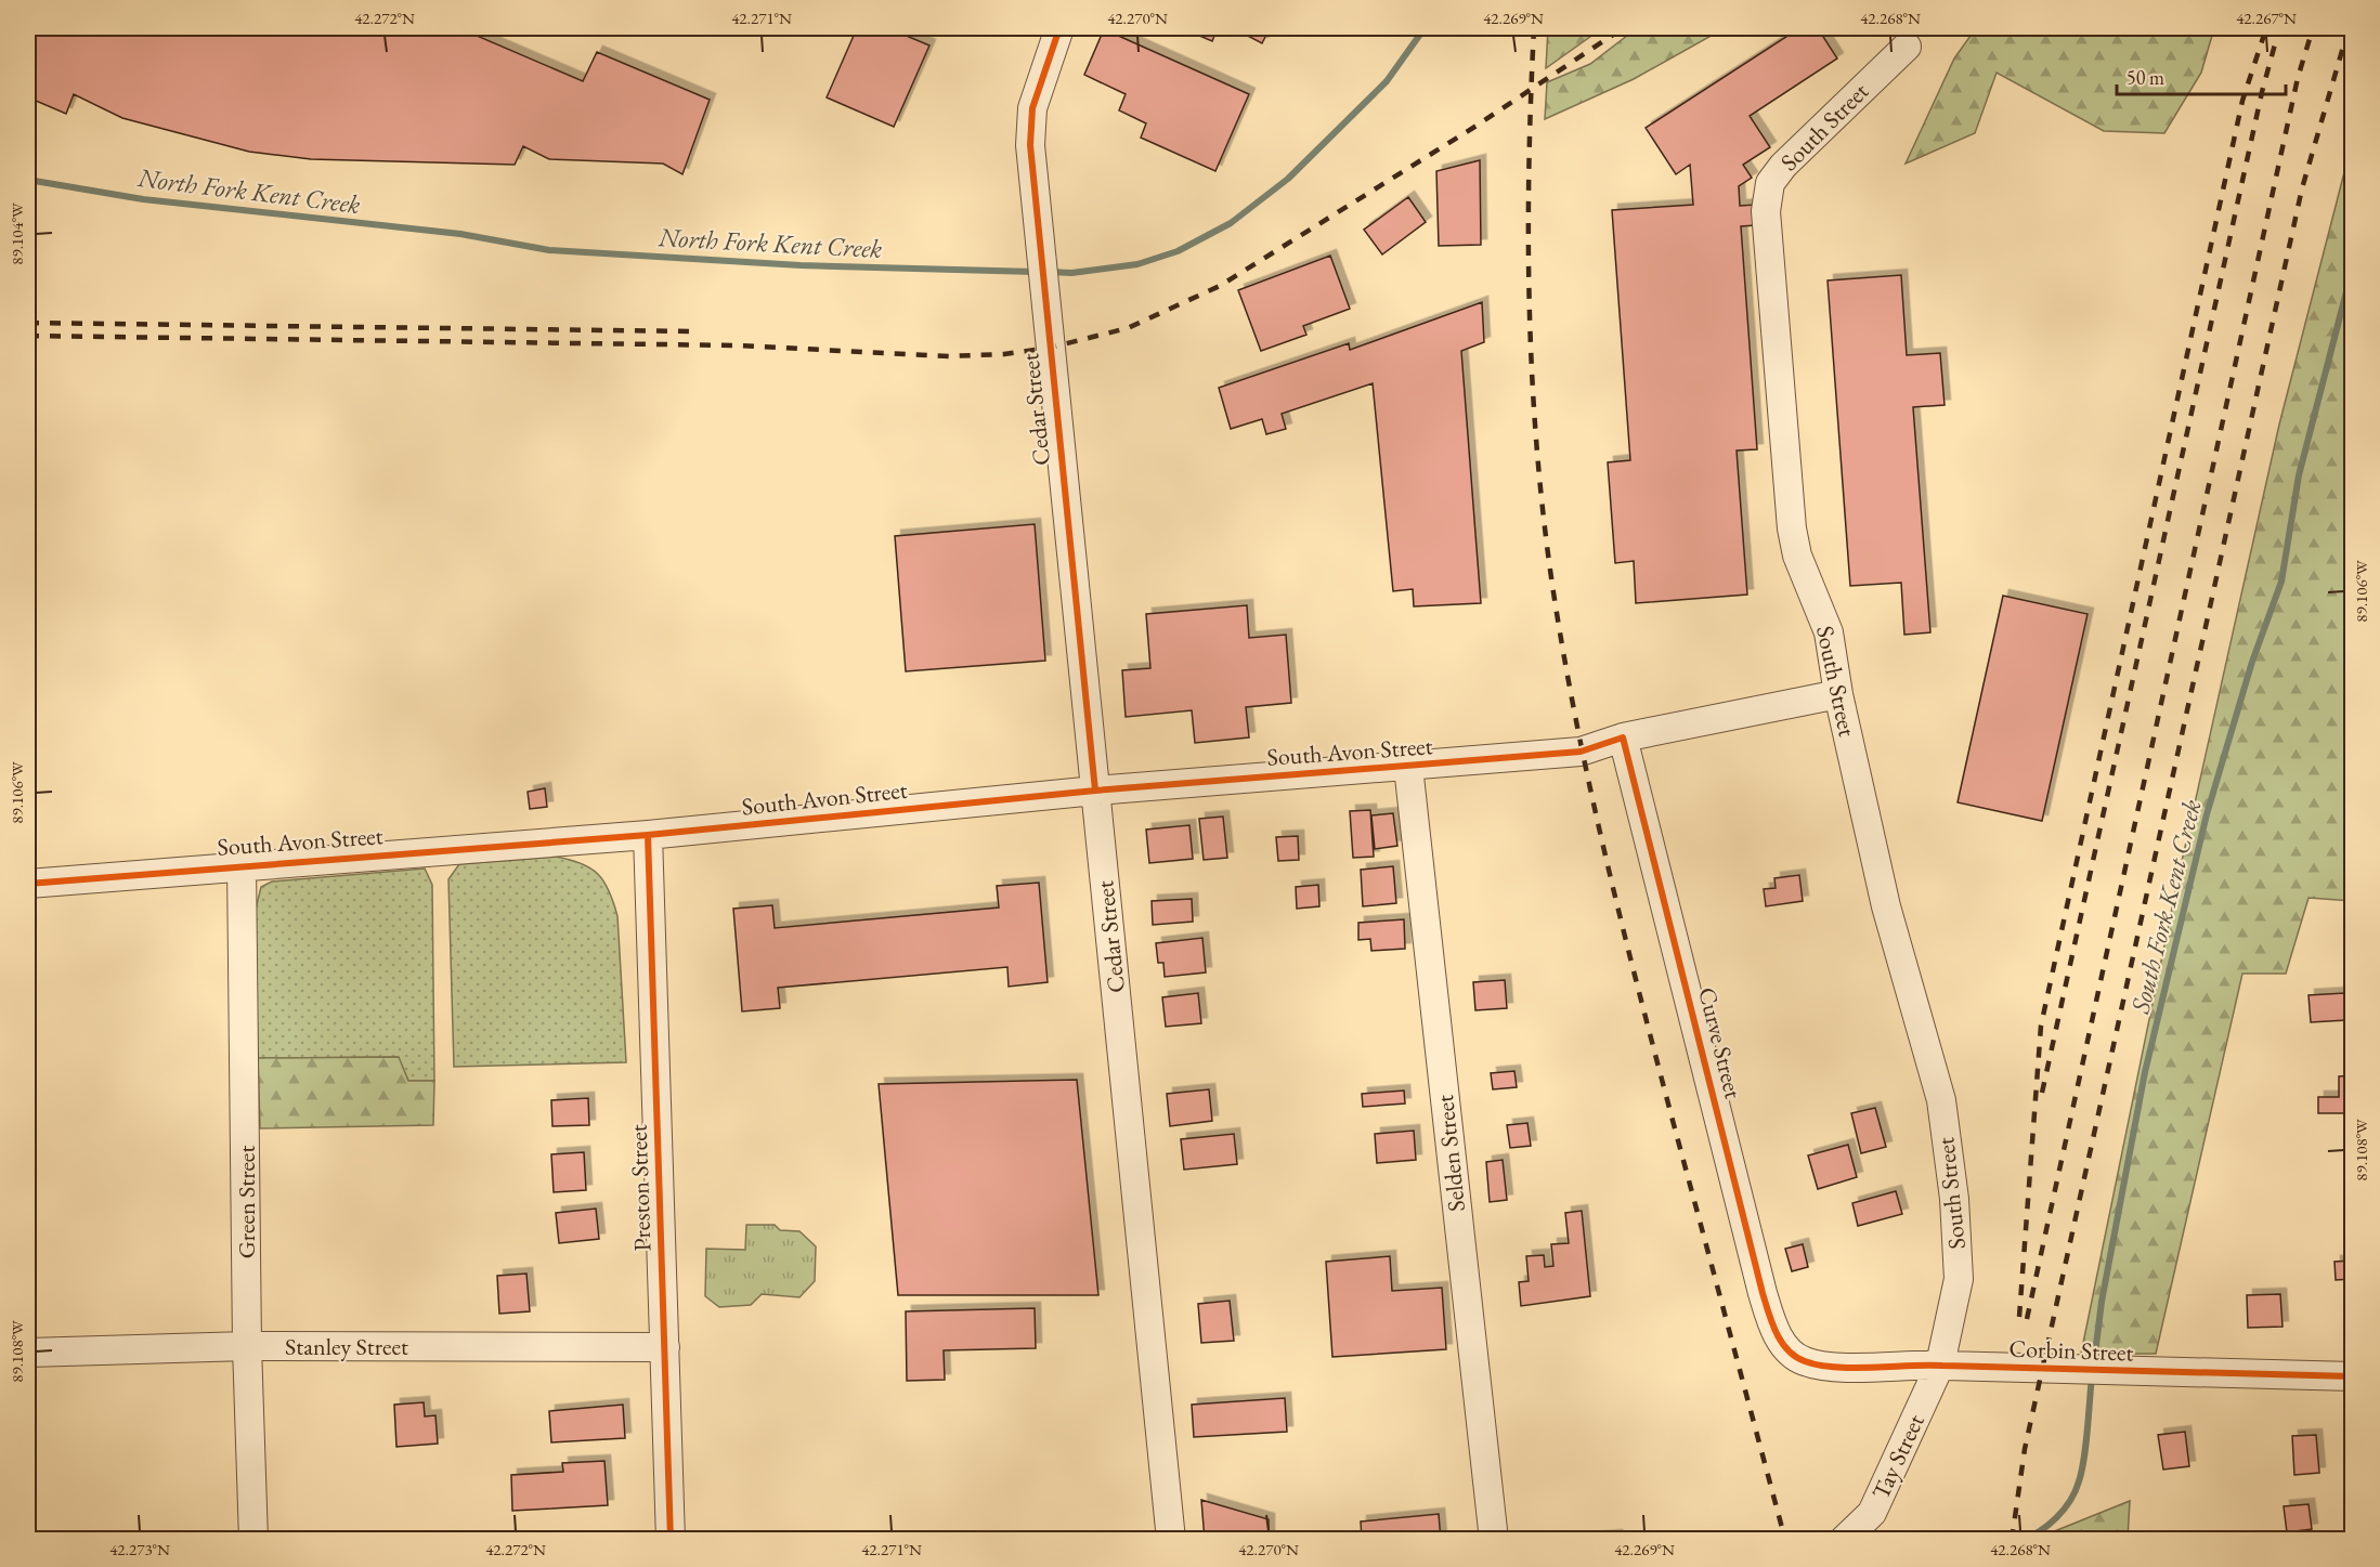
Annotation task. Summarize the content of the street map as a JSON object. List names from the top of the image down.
{
  "streets": {
    "street": [
      "South Street",
      "Cedar Street",
      "South Avon Street",
      "Curve Street",
      "Selden Street",
      "Preston Street",
      "Green Street",
      "Stanley Street",
      "Corbin Street",
      "Tay Street"
    ]
  },
  "crossings": [
    ["South Street", "South Avon Street"],
    ["South Street", "Corbin Street"],
    ["South Street", "Tay Street"],
    ["Cedar Street", "South Avon Street"],
    ["South Avon Street", "Curve Street"],
    ["South Avon Street", "Selden Street"],
    ["South Avon Street", "Preston Street"],
    ["South Avon Street", "Green Street"],
    ["Curve Street", "Corbin Street"],
    ["Preston Street", "Stanley Street"],
    ["Green Street", "Stanley Street"],
    ["Corbin Street", "Tay Street"]
  ],
  "water": ["North Fork Kent Creek", "South Fork Kent Creek"],
  "scale_bar": "50 m",
  "coordinates": [
    "42.272°N",
    "42.271°N",
    "42.270°N",
    "42.269°N",
    "42.268°N",
    "42.267°N",
    "89.104°W",
    "89.106°W",
    "89.108°W",
    "42.273°N"
  ]
}
